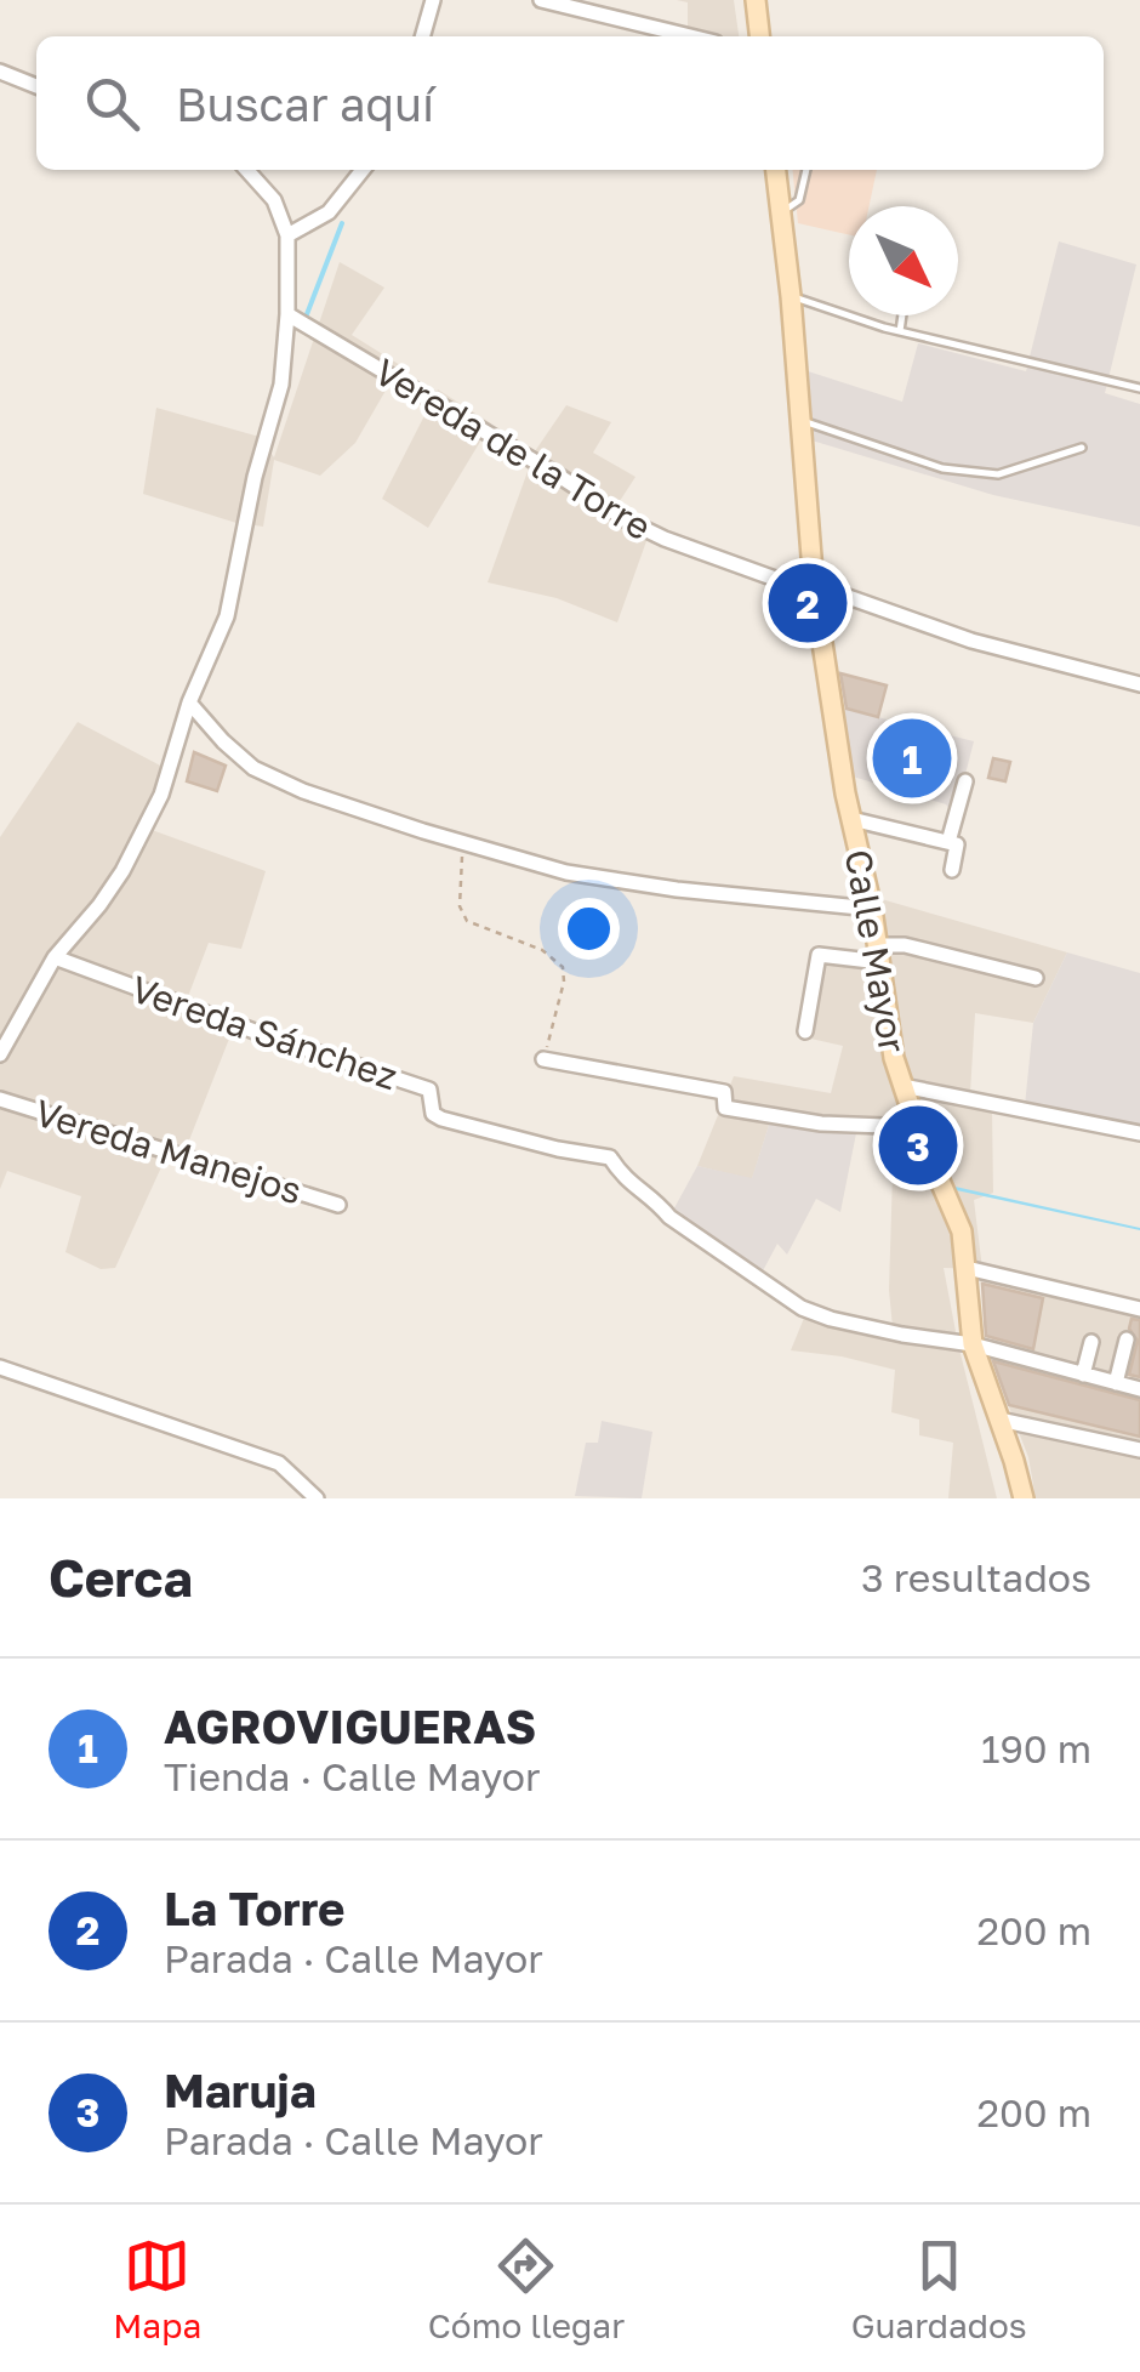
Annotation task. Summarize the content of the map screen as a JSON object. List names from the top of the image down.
{
  "streets": {
    "main road": ["Calle Mayor"],
    "street": ["Vereda de la Torre", "Vereda Sánchez", "Vereda Manejos"]
  },
  "crossings": [
    ["Vereda de la Torre", "Calle Mayor"],
    ["Calle Mayor", "Vereda Sánchez"]
  ],
  "north": "bottom right",
  "page": {
    "search": "Buscar aquí",
    "pins": ["2", "1", "3"],
    "heading": ["Cerca", "3 resultados"],
    "list": [
      {
        "mark": "1",
        "name": "AGROVIGUERAS",
        "note": "Tienda · Calle Mayor",
        "value": "190 m"
      },
      {
        "mark": "2",
        "name": "La Torre",
        "note": "Parada · Calle Mayor",
        "value": "200 m"
      },
      {
        "mark": "3",
        "name": "Maruja",
        "note": "Parada · Calle Mayor",
        "value": "200 m"
      }
    ],
    "nav": ["Mapa", "Cómo llegar", "Guardados"]
  }
}
